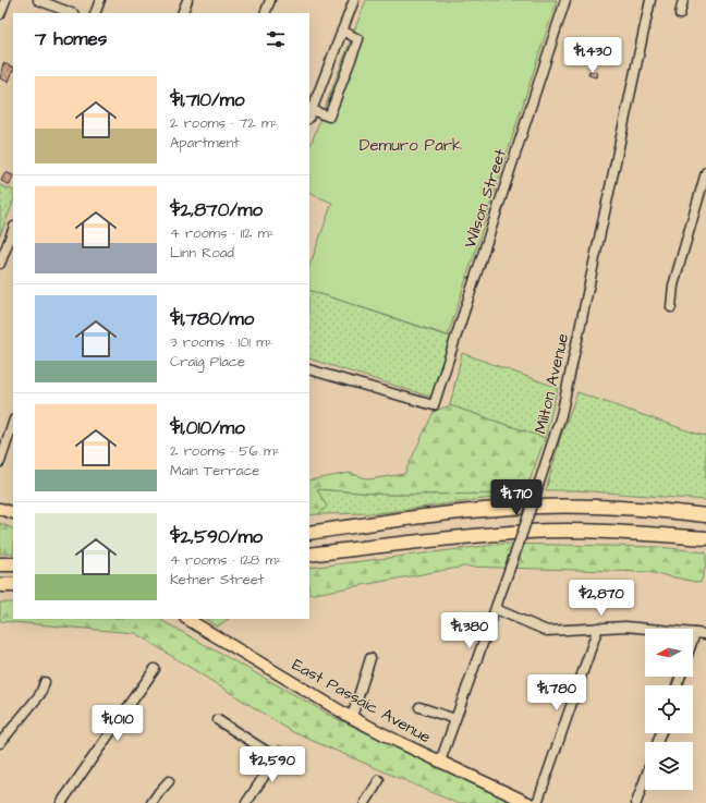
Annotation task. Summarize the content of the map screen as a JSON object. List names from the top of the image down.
{
  "streets": {
    "main road": ["East Passaic Avenue"],
    "street": ["Wilson Street", "Milton Avenue"]
  },
  "crossings": [
    ["Milton Avenue", "East Passaic Avenue"]
  ],
  "parks": ["Demuro Park"],
  "north": "left",
  "page": {
    "heading": "7 homes",
    "price": [
      "$1,430",
      "$1,710",
      "$2,870",
      "$1,380",
      "$1,780",
      "$1,010",
      "$2,590"
    ],
    "list": [
      {
        "name": "$1,710/mo",
        "note": "2 rooms · 72 m² · Apartment"
      },
      {
        "name": "$2,870/mo",
        "note": "4 rooms · 112 m² · Linn Road"
      },
      {
        "name": "$1,780/mo",
        "note": "3 rooms · 101 m² · Craig Place"
      },
      {
        "name": "$1,010/mo",
        "note": "2 rooms · 56 m² · Main Terrace"
      },
      {
        "name": "$2,590/mo",
        "note": "4 rooms · 128 m² · Ketner Street"
      }
    ]
  }
}
